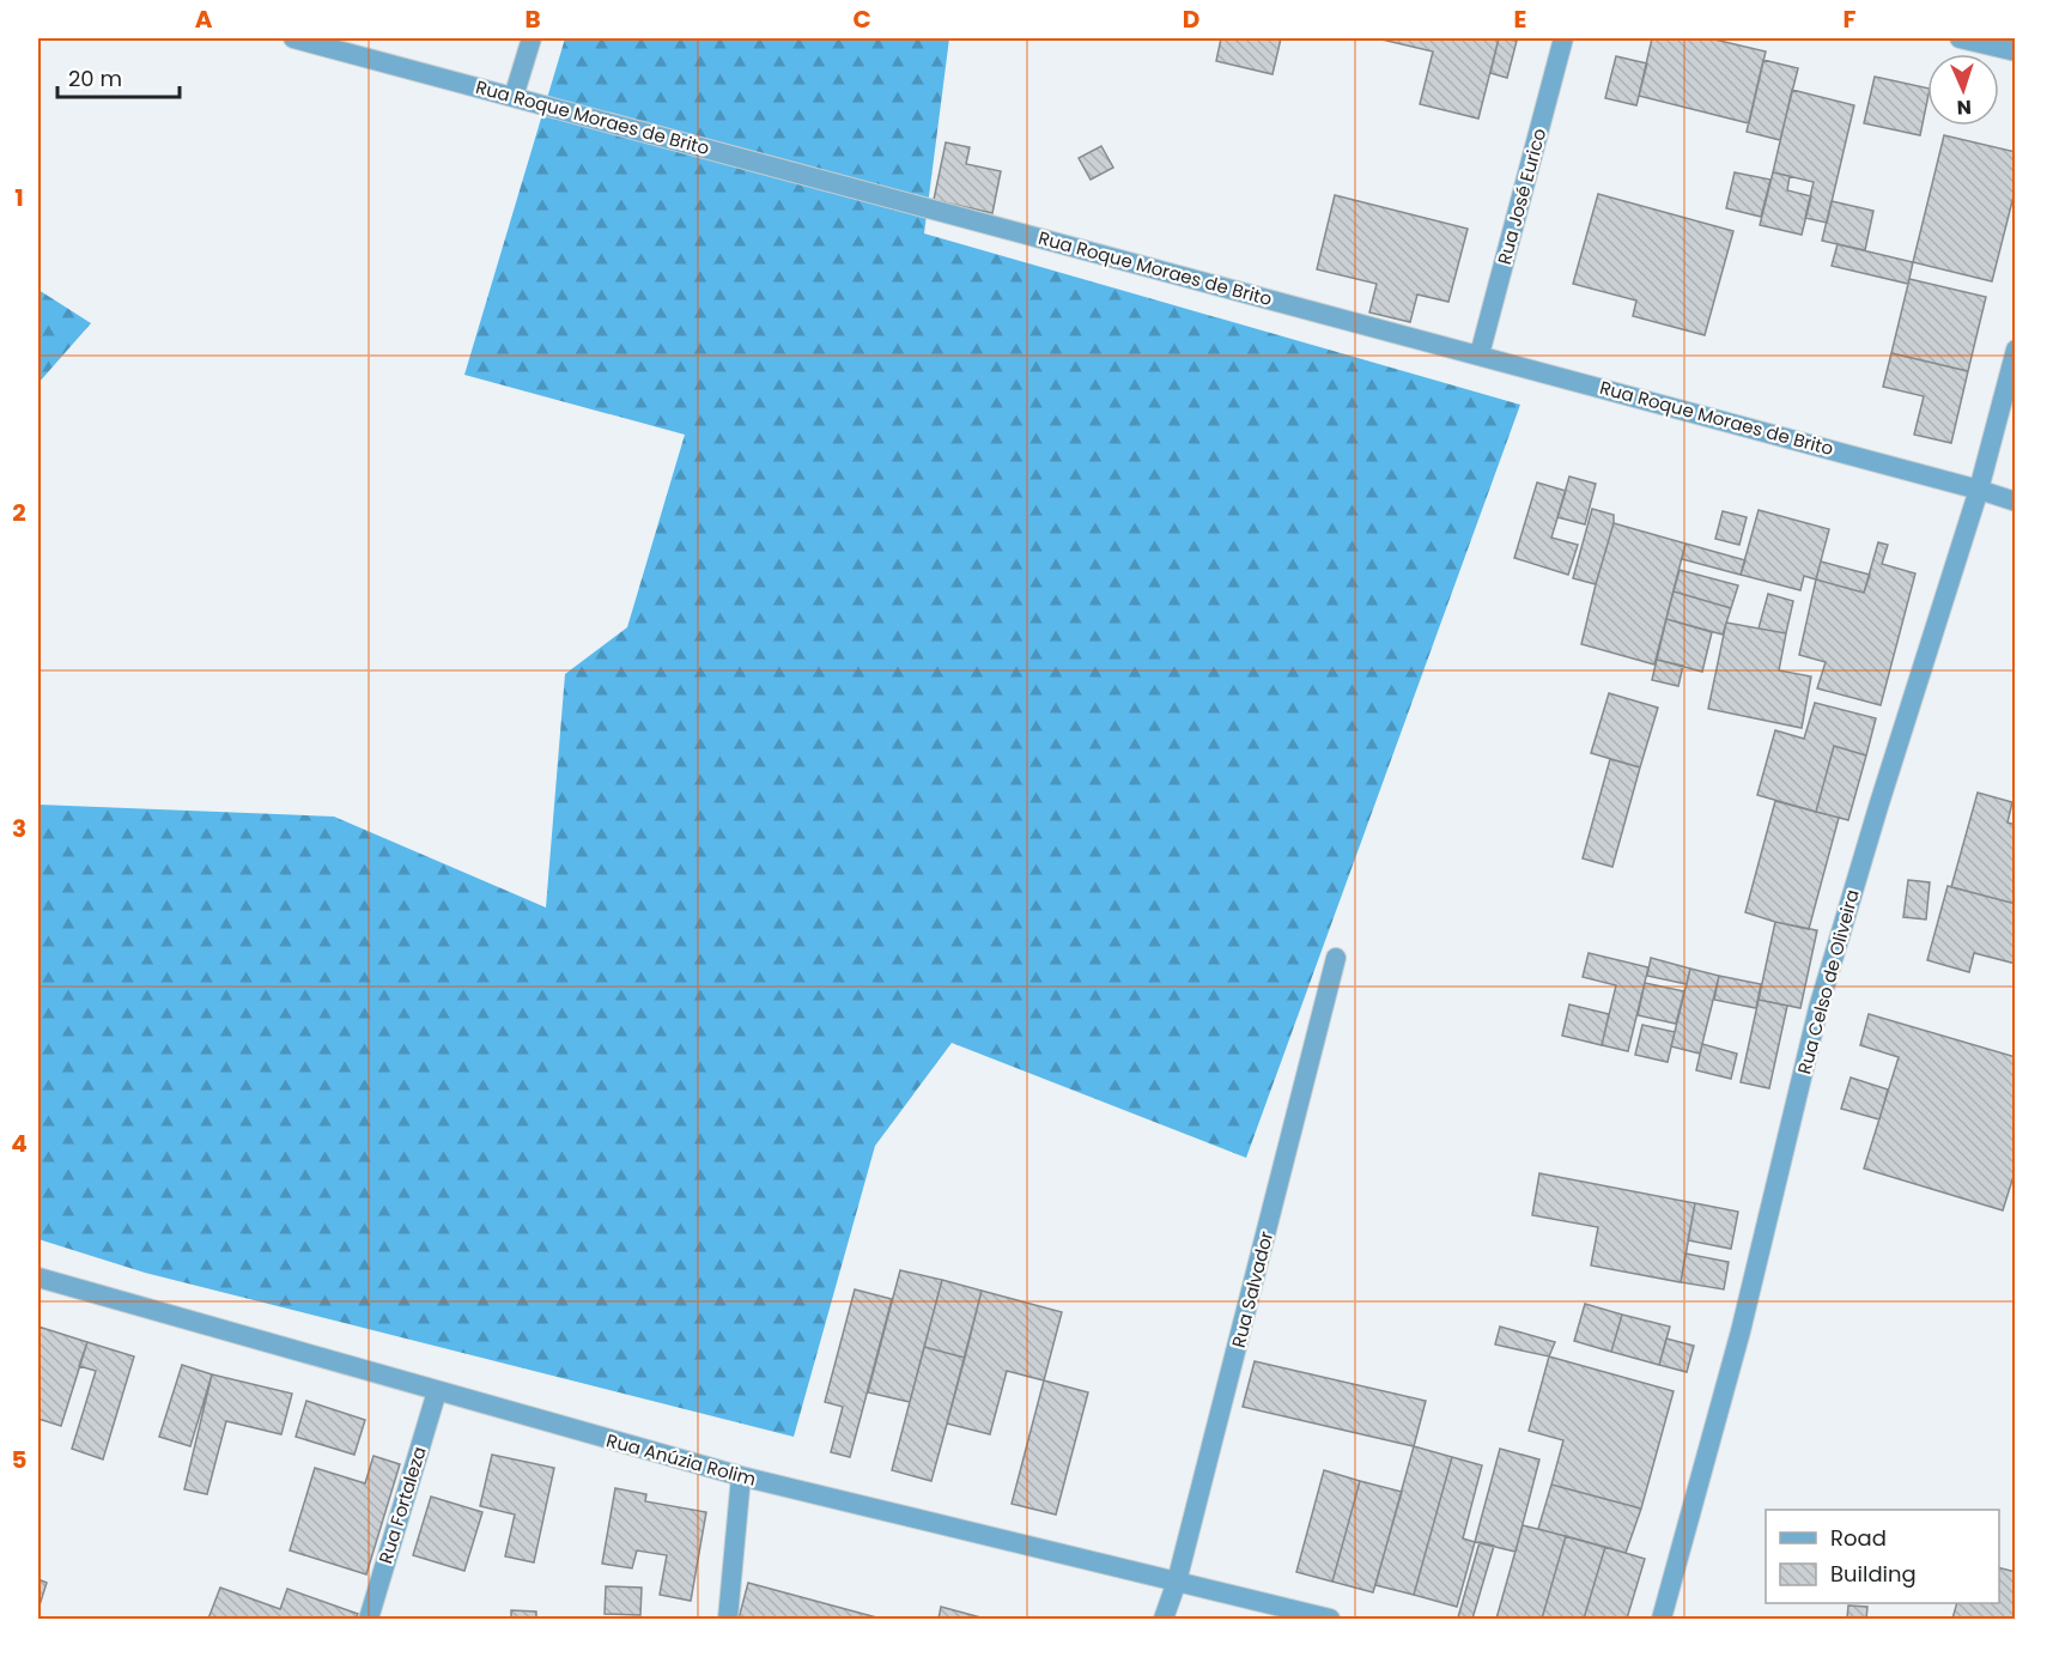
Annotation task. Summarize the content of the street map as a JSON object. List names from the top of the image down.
{
  "streets": {
    "street": [
      "Rua Roque Moraes de Brito",
      "Rua José Eurico",
      "Rua Celso de Oliveira",
      "Rua Salvador",
      "Rua Anúzia Rolim",
      "Rua Fortaleza"
    ]
  },
  "crossings": [
    ["Rua Roque Moraes de Brito", "Rua José Eurico"],
    ["Rua Roque Moraes de Brito", "Rua Celso de Oliveira"],
    ["Rua Salvador", "Rua Anúzia Rolim"],
    ["Rua Anúzia Rolim", "Rua Fortaleza"]
  ],
  "legend": ["Road", "Building"],
  "scale_bar": "20 m",
  "north": "bottom",
  "grid": {
    "columns": [
      "A",
      "B",
      "C",
      "D",
      "E",
      "F"
    ],
    "rows": [
      "1",
      "2",
      "3",
      "4",
      "5"
    ]
  }
}
